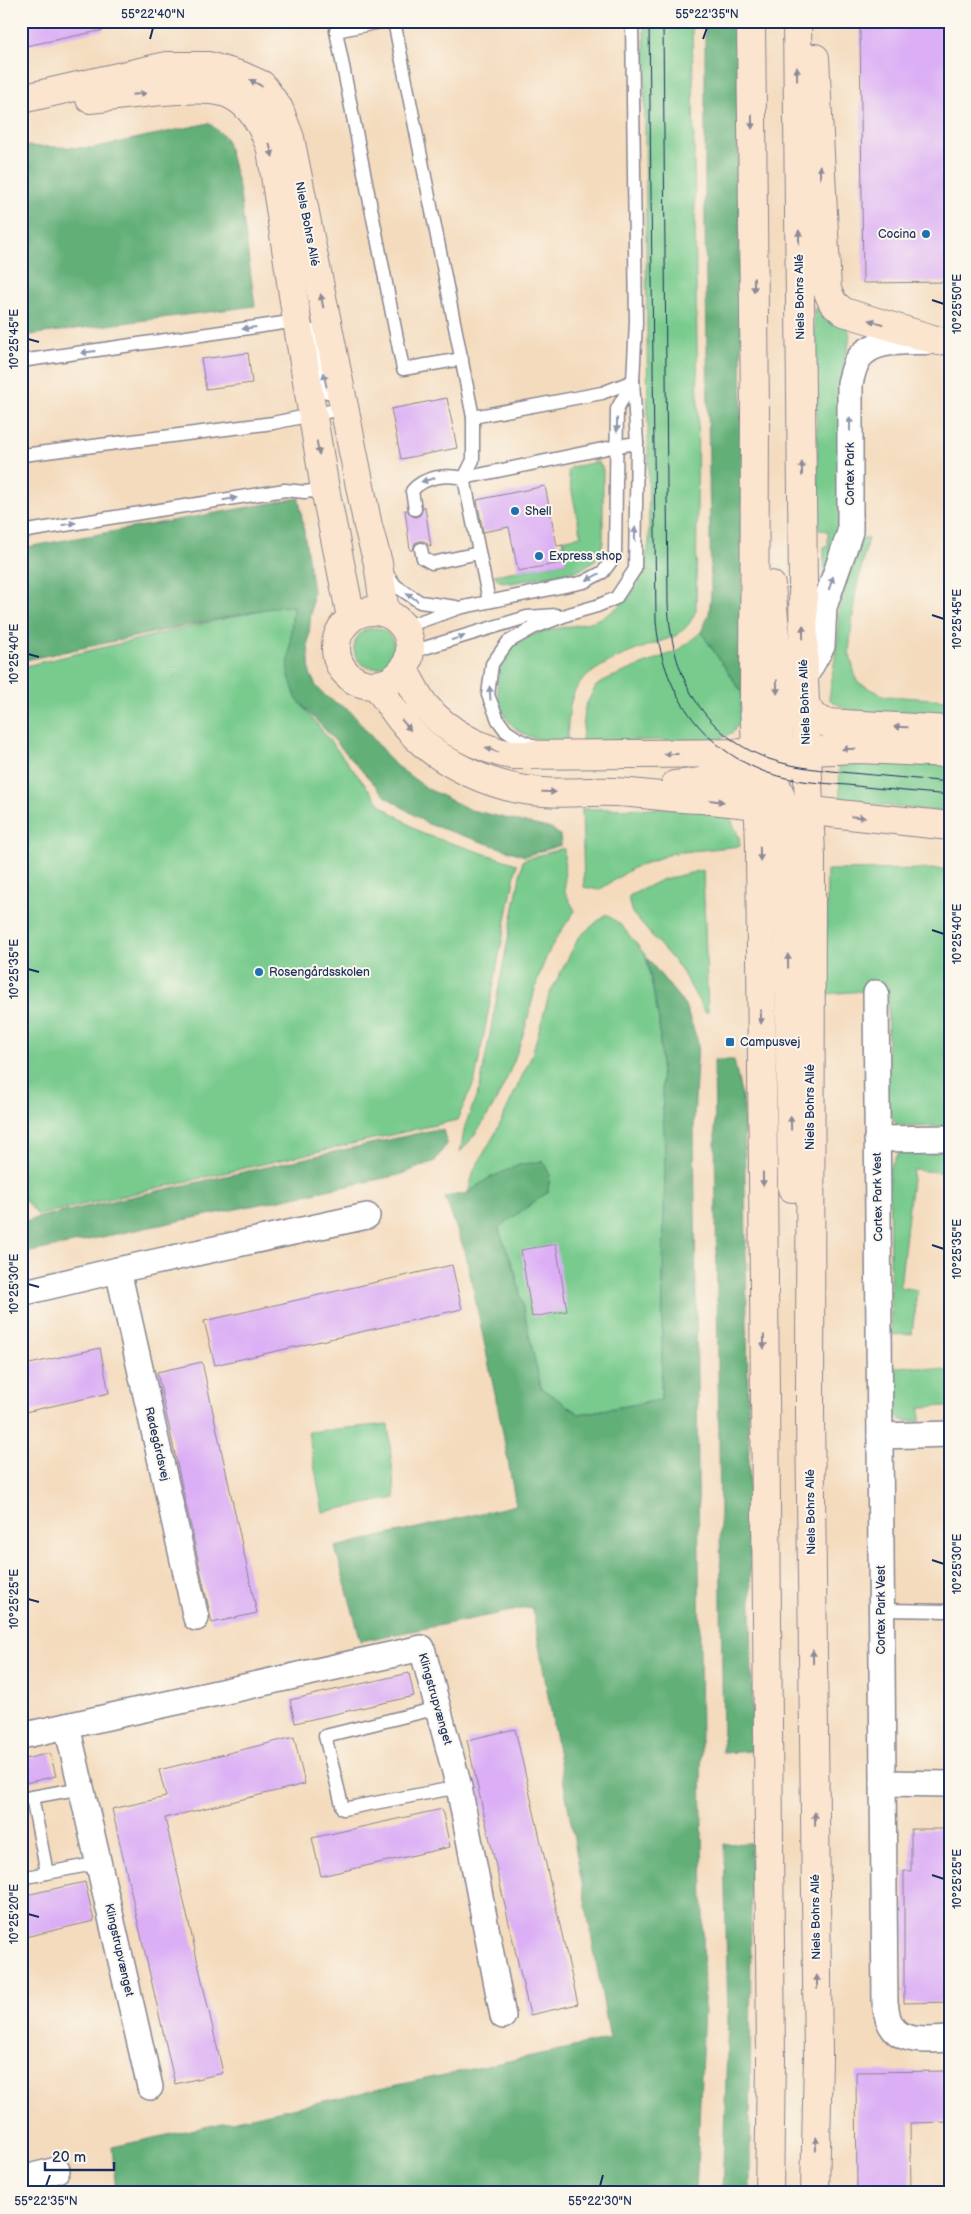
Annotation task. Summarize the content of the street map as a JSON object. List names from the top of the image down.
{
  "streets": {
    "street": [
      "Niels Bohrs Allé",
      "Cortex Park",
      "Cortex Park Vest",
      "Rødegårdsvej",
      "Klingstrupvænget"
    ]
  },
  "crossings": [
    ["Niels Bohrs Allé", "Cortex Park"]
  ],
  "one_way": ["Cortex Park"],
  "places": {
    "other": [
      "Cocina",
      "Shell",
      "Express shop",
      "Rosengårdsskolen"
    ],
    "transit": ["Campusvej"]
  },
  "scale_bar": "20 m",
  "coordinates": [
    "55°22'40\"N",
    "55°22'35\"N",
    "10°25'50\"E",
    "10°25'45\"E",
    "10°25'40\"E",
    "10°25'35\"E",
    "10°25'30\"E",
    "10°25'25\"E",
    "10°25'20\"E",
    "55°22'30\"N"
  ]
}
